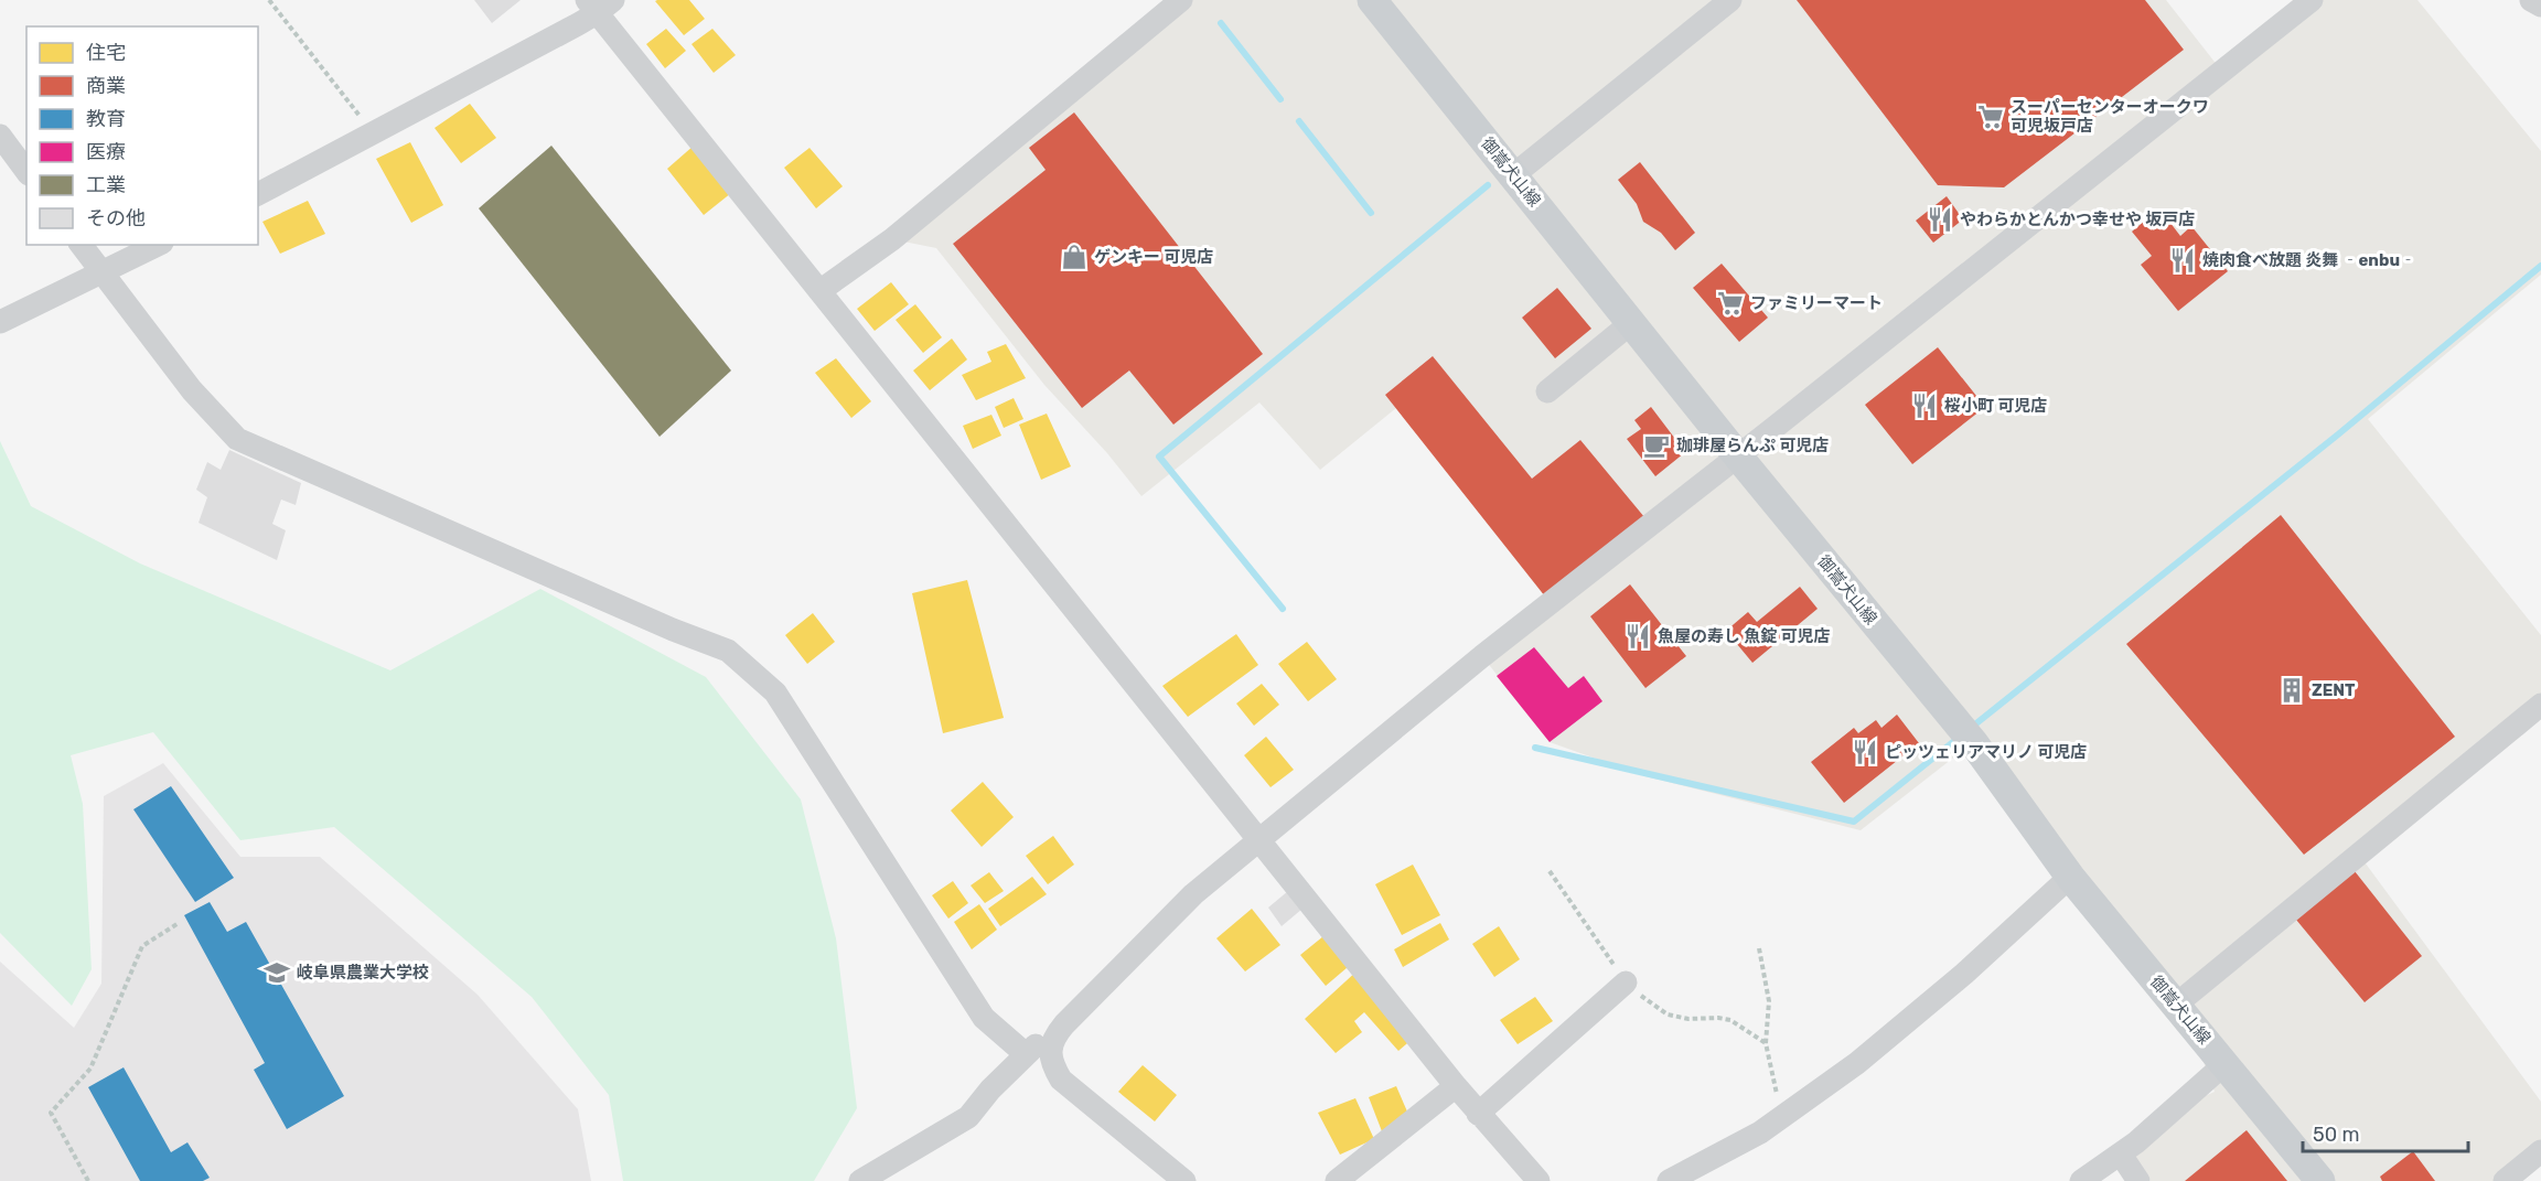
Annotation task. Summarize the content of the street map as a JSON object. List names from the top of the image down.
{
  "streets": {
    "main road": ["御嵩犬山線"]
  },
  "places": {
    "supermarket": ["スーパーセンターオークワ 可児坂戸店", "ファミリーマート"],
    "restaurant": [
      "やわらかとんかつ幸せや 坂戸店",
      "焼肉食べ放題 炎舞 ‐enbu‐",
      "桜小町 可児店",
      "魚屋の寿し 魚錠 可児店",
      "ピッツェリアマリノ 可児店"
    ],
    "shop": ["ゲンキー 可児店"],
    "cafe": ["珈琲屋らんぷ 可児店"],
    "building": ["ZENT"],
    "school or university": ["岐阜県農業大学校"]
  },
  "legend": [
    "住宅",
    "商業",
    "教育",
    "医療",
    "工業",
    "その他"
  ],
  "scale_bar": "50 m"
}
